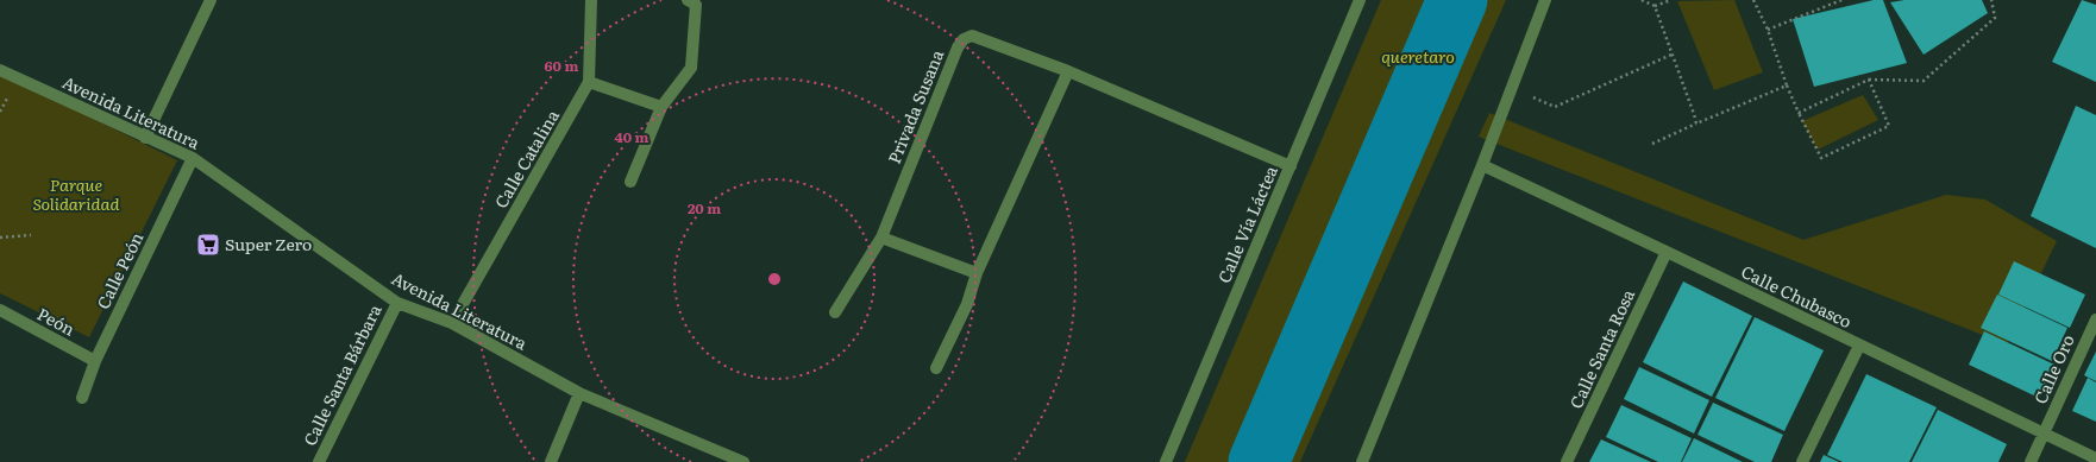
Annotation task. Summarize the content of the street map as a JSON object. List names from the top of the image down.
{
  "streets": {
    "street": [
      "Privada Susana",
      "Avenida Literatura",
      "Calle Catalina",
      "Calle Vía Láctea",
      "Calle Peón",
      "Calle Chubasco",
      "Peón",
      "Calle Santa Rosa",
      "Calle Oro",
      "Calle Santa Bárbara"
    ]
  },
  "crossings": [
    ["Privada Susana", "Calle Vía Láctea"],
    ["Avenida Literatura", "Calle Catalina"],
    ["Avenida Literatura", "Calle Peón"],
    ["Avenida Literatura", "Calle Santa Bárbara"],
    ["Calle Peón", "Peón"],
    ["Calle Chubasco", "Calle Santa Rosa"],
    ["Calle Chubasco", "Calle Oro"]
  ],
  "parks": ["queretaro", "Parque Solidaridad"],
  "places": {
    "supermarket": ["Super Zero"]
  },
  "rings": ["60 m", "40 m", "20 m"]
}
